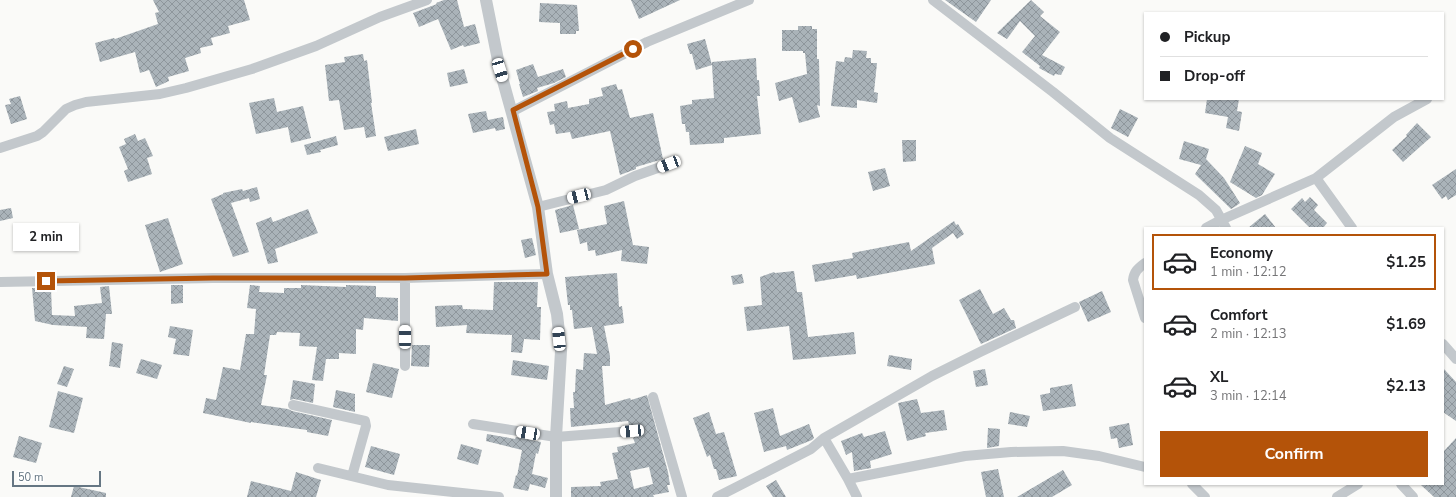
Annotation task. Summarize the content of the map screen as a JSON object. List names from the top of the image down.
{
  "scale_bar": "50 m",
  "page": {
    "banner": ["Pickup", "Drop-off"],
    "bubble": "2 min",
    "list": [
      {
        "name": "Economy",
        "note": "1 min · 12:12",
        "value": "$1.25"
      },
      {
        "name": "Comfort",
        "note": "2 min · 12:13",
        "value": "$1.69"
      },
      {
        "name": "XL",
        "note": "3 min · 12:14",
        "value": "$2.13"
      }
    ],
    "buttons": "Confirm",
    "scale": "50 m"
  }
}
